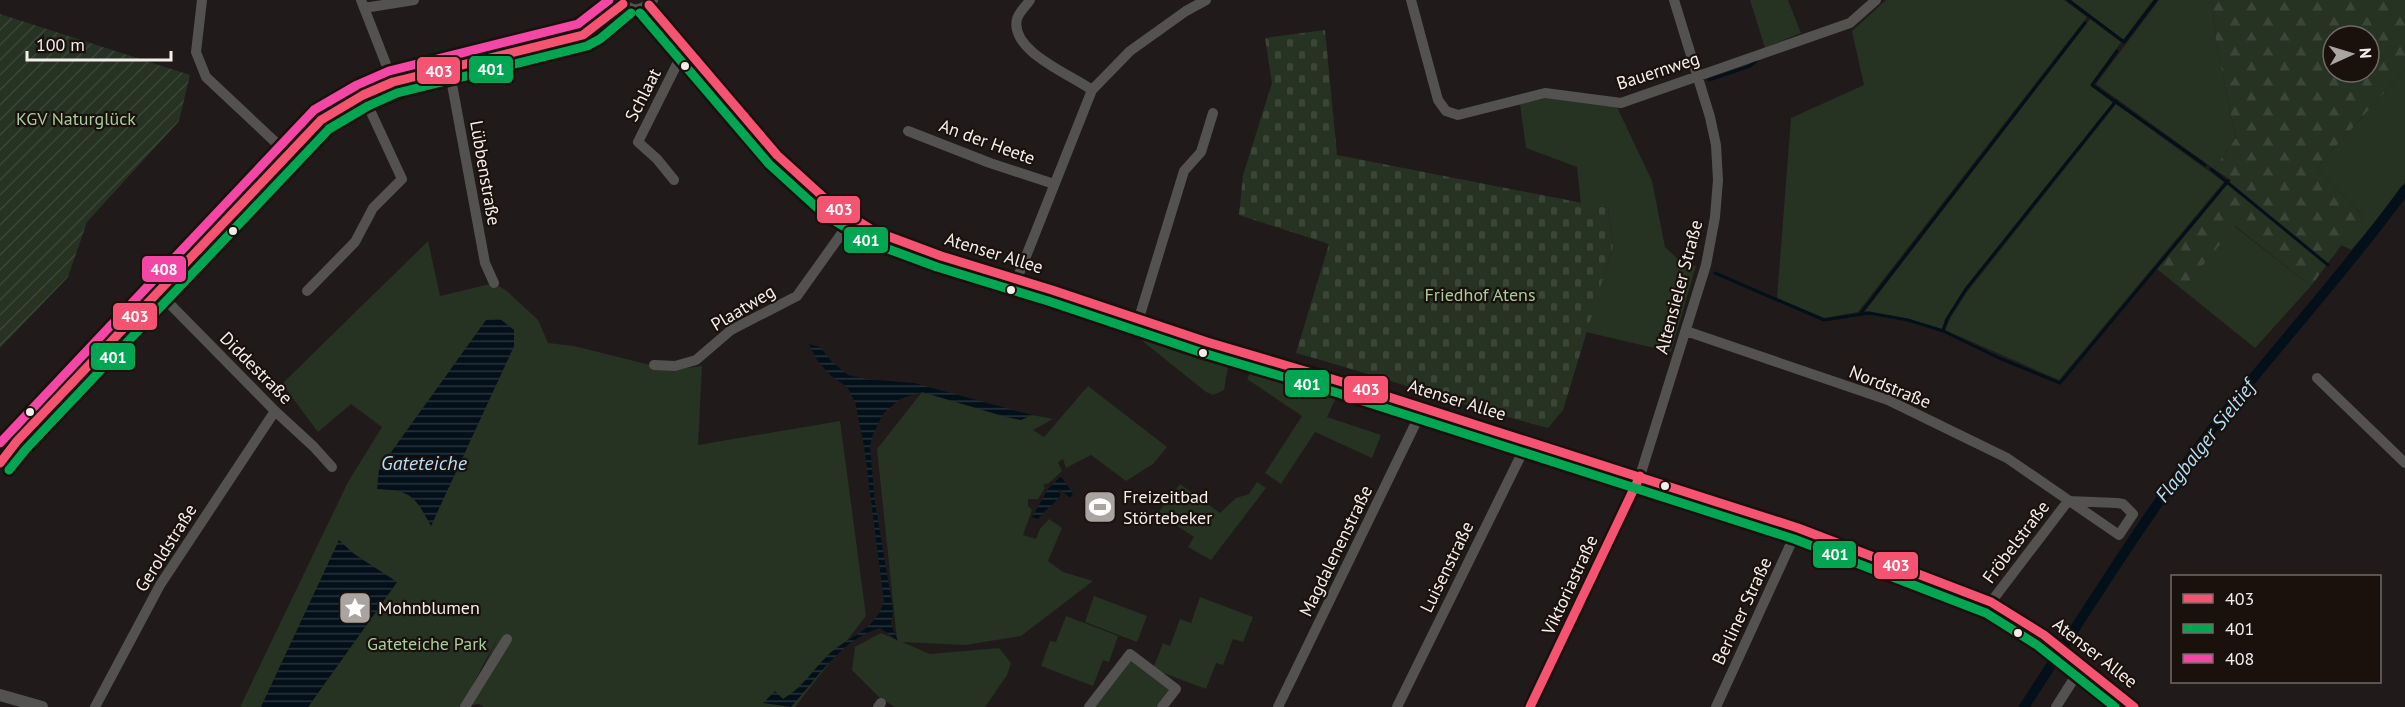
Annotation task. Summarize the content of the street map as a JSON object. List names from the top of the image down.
{
  "streets": {
    "street": [
      "Bauernweg",
      "Schlaat",
      "An der Heete",
      "Lübbenstraße",
      "Atenser Allee",
      "Altensieler Straße",
      "Plaatweg",
      "Diddestraße",
      "Nordstraße",
      "Fröbelstraße",
      "Geroldstraße",
      "Magdalenenstraße",
      "Luisenstraße",
      "Viktoriastraße",
      "Berliner Straße"
    ]
  },
  "crossings": [
    ["Bauernweg", "Altensieler Straße"],
    ["Schlaat", "Atenser Allee"],
    ["Atenser Allee", "Altensieler Straße"],
    ["Atenser Allee", "Plaatweg"],
    ["Atenser Allee", "Fröbelstraße"],
    ["Atenser Allee", "Magdalenenstraße"],
    ["Atenser Allee", "Luisenstraße"],
    ["Atenser Allee", "Viktoriastraße"],
    ["Atenser Allee", "Berliner Straße"],
    ["Altensieler Straße", "Nordstraße"],
    ["Altensieler Straße", "Viktoriastraße"],
    ["Diddestraße", "Geroldstraße"],
    ["Nordstraße", "Fröbelstraße"]
  ],
  "water": ["Flagbalger Sieltief", "Gateteiche"],
  "parks": ["KGV Naturglück", "Friedhof Atens", "Gateteiche Park"],
  "places": {
    "sports": ["Freizeitbad Störtebeker"],
    "place": ["Mohnblumen"]
  },
  "lines": ["transit line 408", "transit line 403", "transit line 401"],
  "legend": ["403", "401", "408"],
  "scale_bar": "100 m",
  "north": "right"
}
